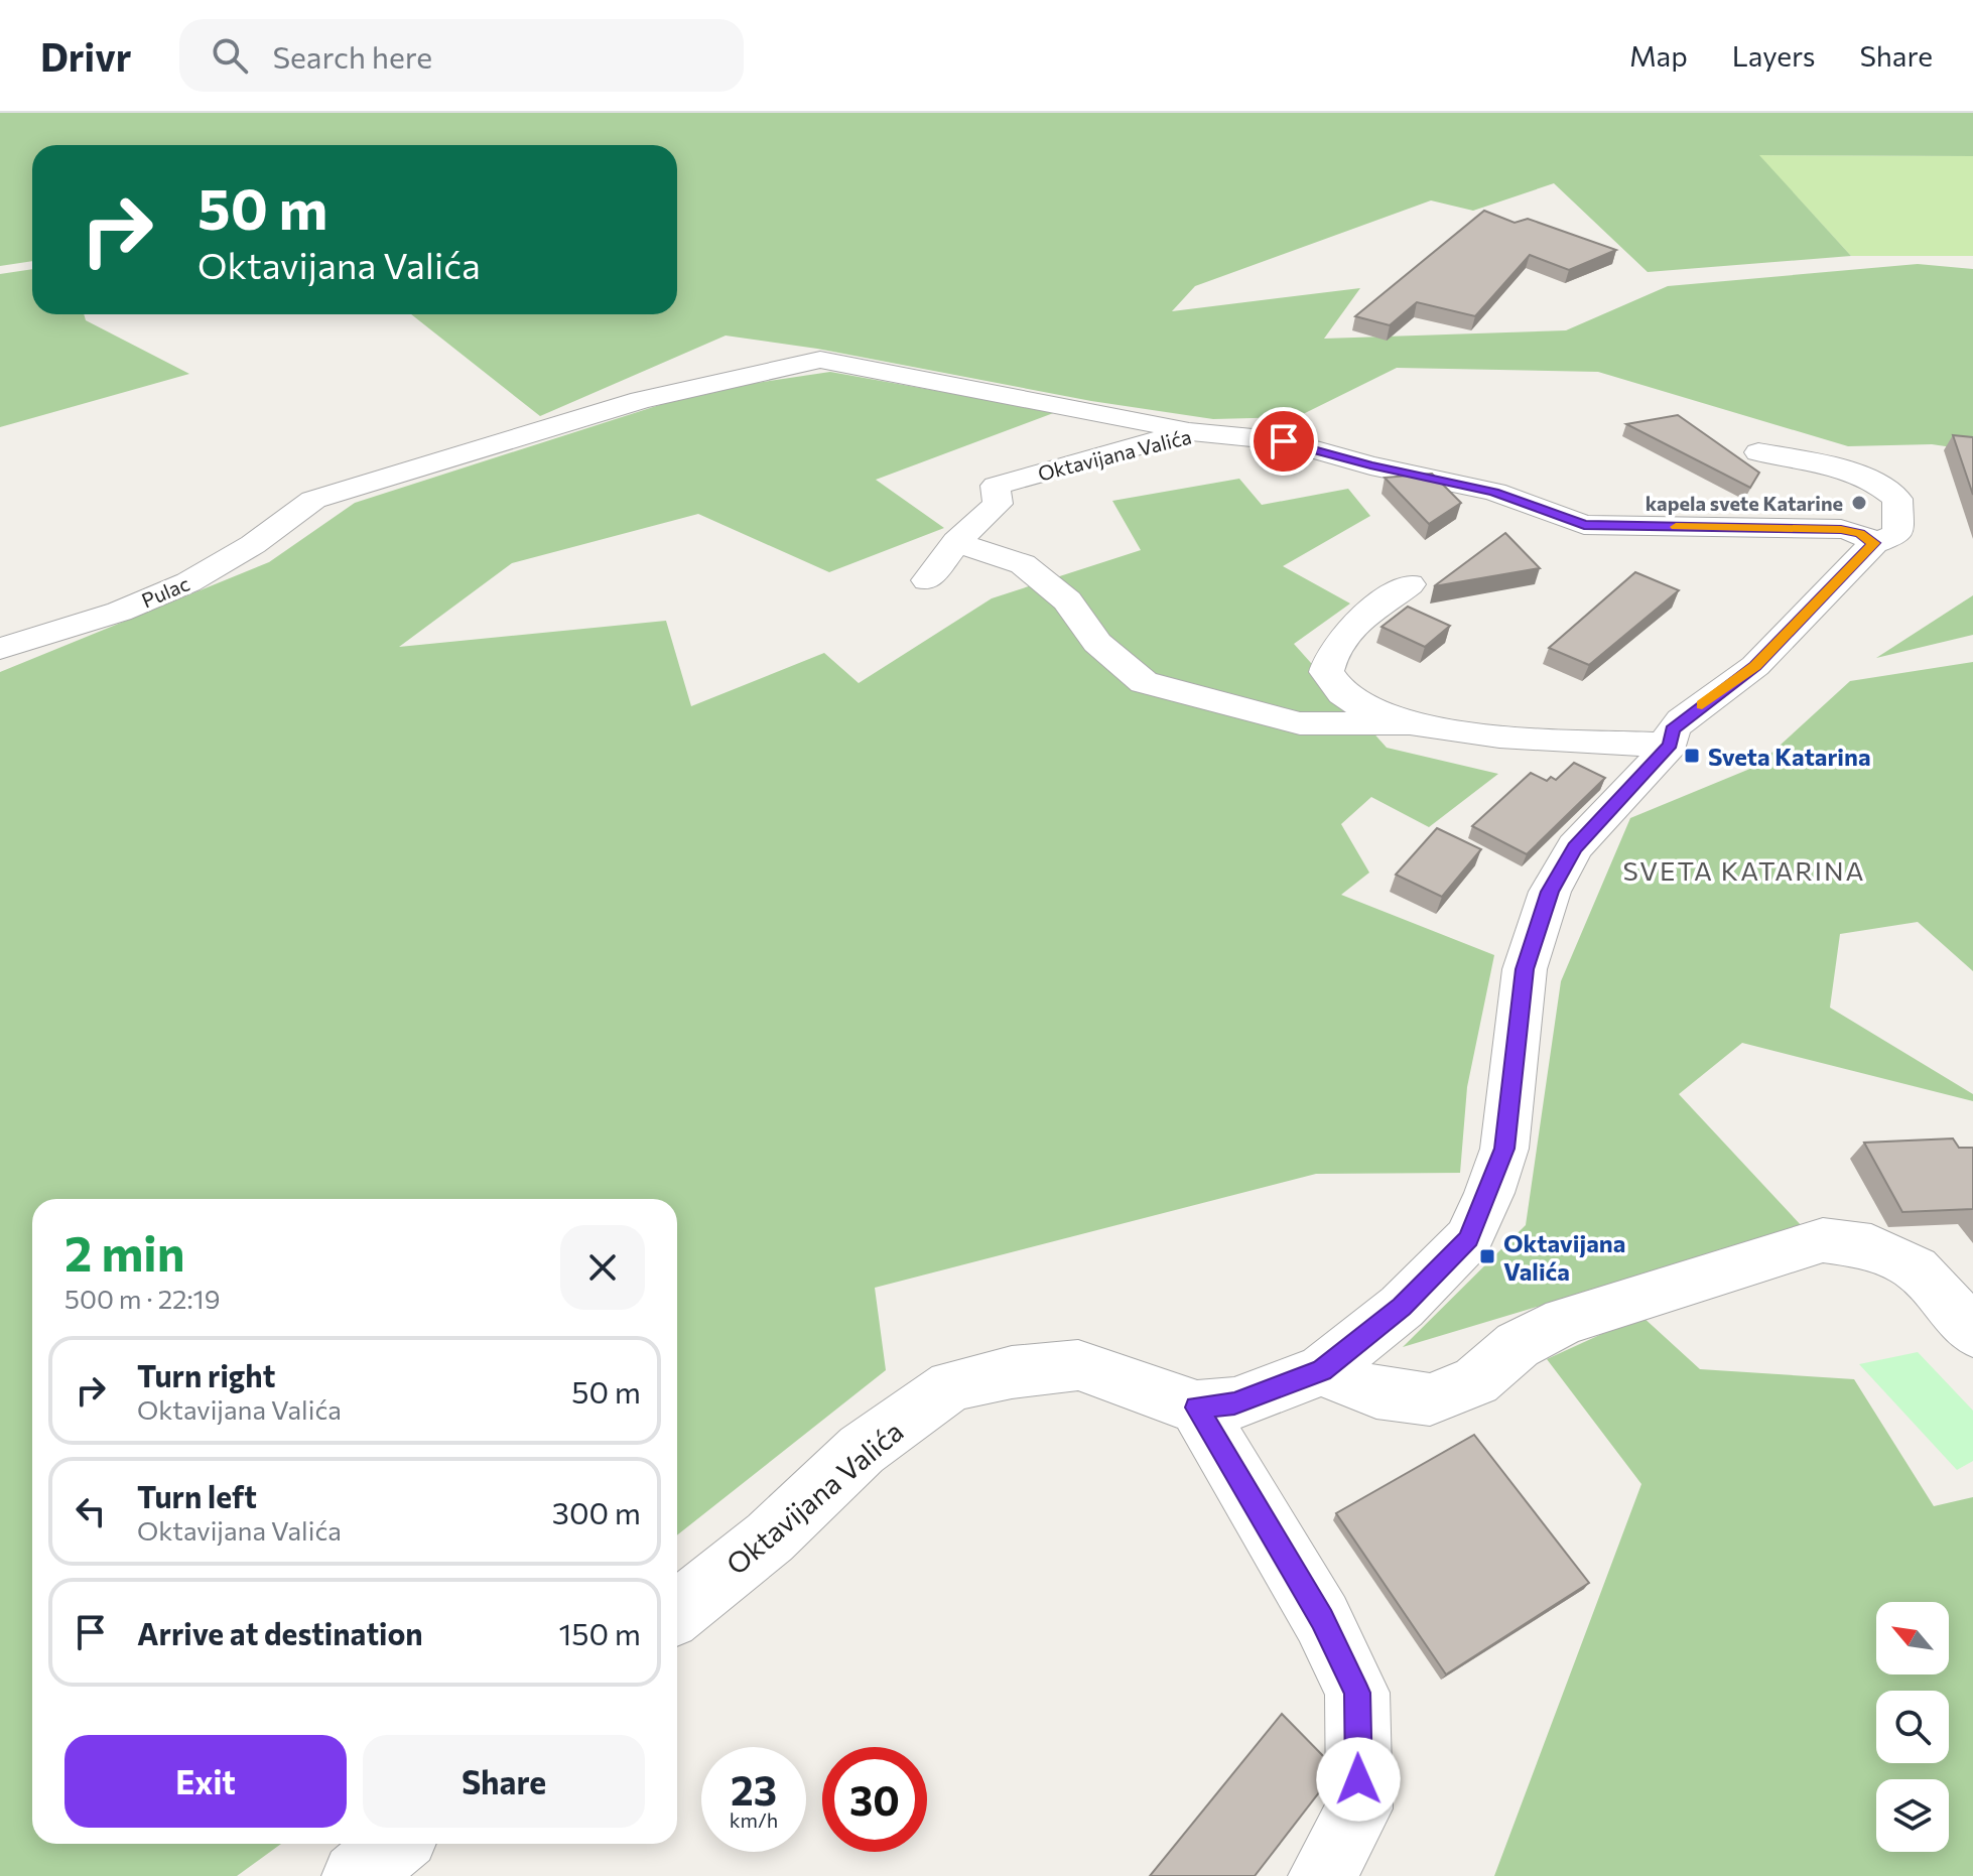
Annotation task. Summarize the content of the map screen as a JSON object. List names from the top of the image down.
{
  "streets": {
    "street": ["Oktavijana Valića", "Pulac"]
  },
  "crossings": [
    ["Oktavijana Valića", "Pulac"]
  ],
  "districts": ["SVETA KATARINA"],
  "places": {
    "other": ["kapela svete Katarine"],
    "transit": ["Sveta Katarina", "Oktavijana Valića"]
  },
  "north": "top left",
  "page": {
    "header": "Drivr",
    "search": "Search here",
    "nav": ["Map", "Layers", "Share"],
    "turn": ["50 m", "Oktavijana Valića"],
    "heading": ["2 min", "500 m · 22:19"],
    "list": [
      {
        "name": "Turn right",
        "note": "Oktavijana Valića",
        "value": "50 m"
      },
      {
        "name": "Turn left",
        "note": "Oktavijana Valića",
        "value": "300 m"
      },
      {
        "name": "Arrive at destination",
        "value": "150 m"
      }
    ],
    "buttons": ["Exit", "Share"],
    "speed": "23 km/h",
    "limit": "30"
  }
}
